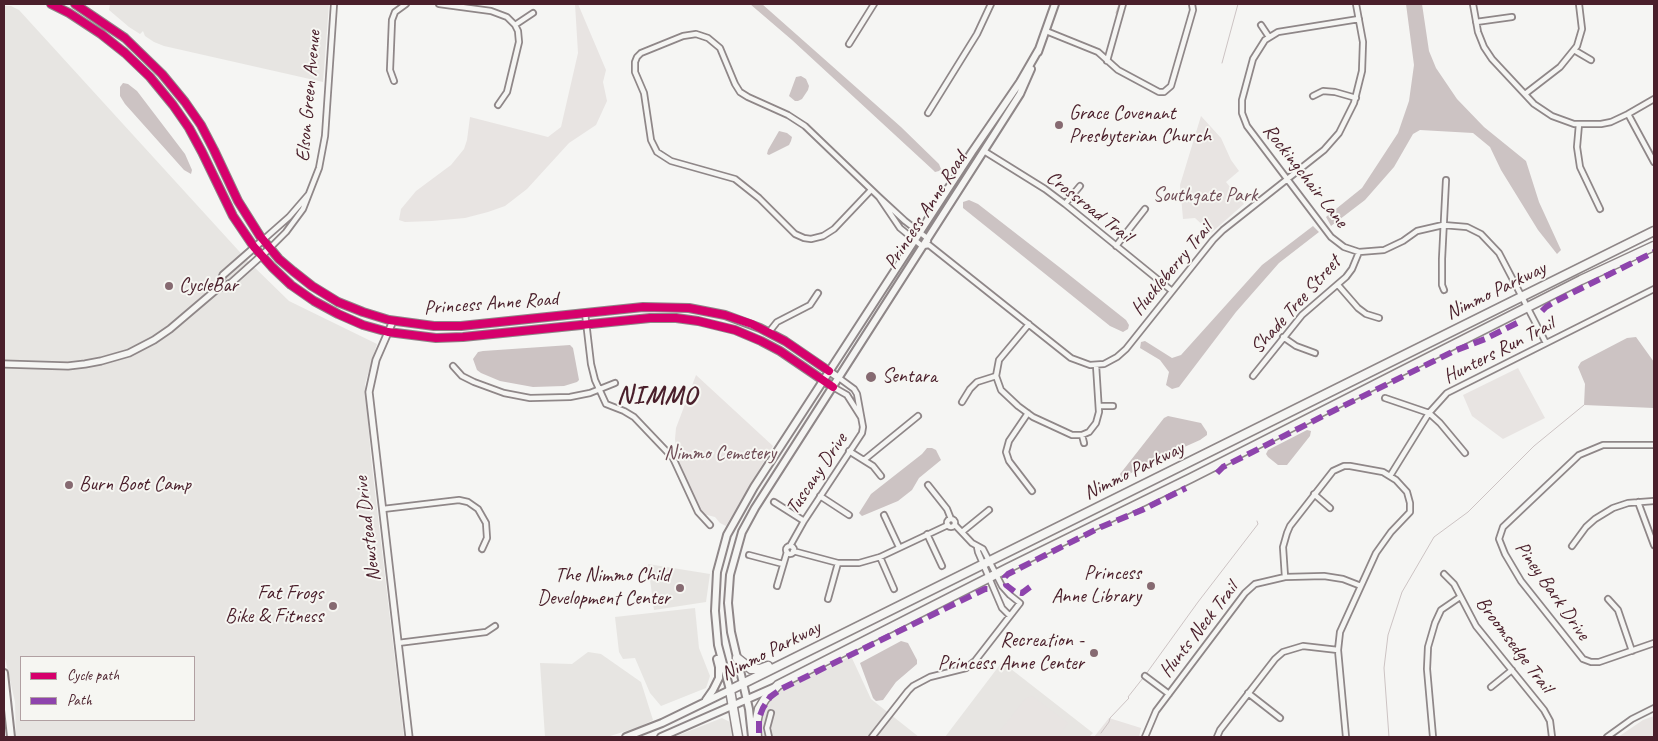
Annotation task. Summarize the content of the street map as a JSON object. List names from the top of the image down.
{
  "streets": {
    "highway": ["Nimmo Parkway"],
    "main road": ["Princess Anne Road"],
    "street": [
      "Elson Green Avenue",
      "Rockingchair Lane",
      "Crossroad Trail",
      "Huckleberry Trail",
      "Shade Tree Street",
      "Hunters Run Trail",
      "Tuscany Drive",
      "Newstead Drive",
      "Piney Bark Drive",
      "Hunts Neck Trail",
      "Broomsedge Trail"
    ]
  },
  "crossings": [
    ["Elson Green Avenue", "Princess Anne Road"],
    ["Rockingchair Lane", "Huckleberry Trail"],
    ["Rockingchair Lane", "Shade Tree Street"],
    ["Crossroad Trail", "Princess Anne Road"],
    ["Crossroad Trail", "Huckleberry Trail"],
    ["Princess Anne Road", "Tuscany Drive"],
    ["Princess Anne Road", "Newstead Drive"]
  ],
  "districts": ["NIMMO"],
  "parks": ["Southgate Park", "Nimmo Cemetery"],
  "places": [
    "Grace Covenant Presbyterian Church",
    "CycleBar",
    "Sentara",
    "Burn Boot Camp",
    "Princess Anne Library",
    "The Nimmo Child Development Center",
    "Fat Frogs Bike & Fitness",
    "Recreation - Princess Anne Center"
  ],
  "legend": ["Cycle path", "Path"]
}
